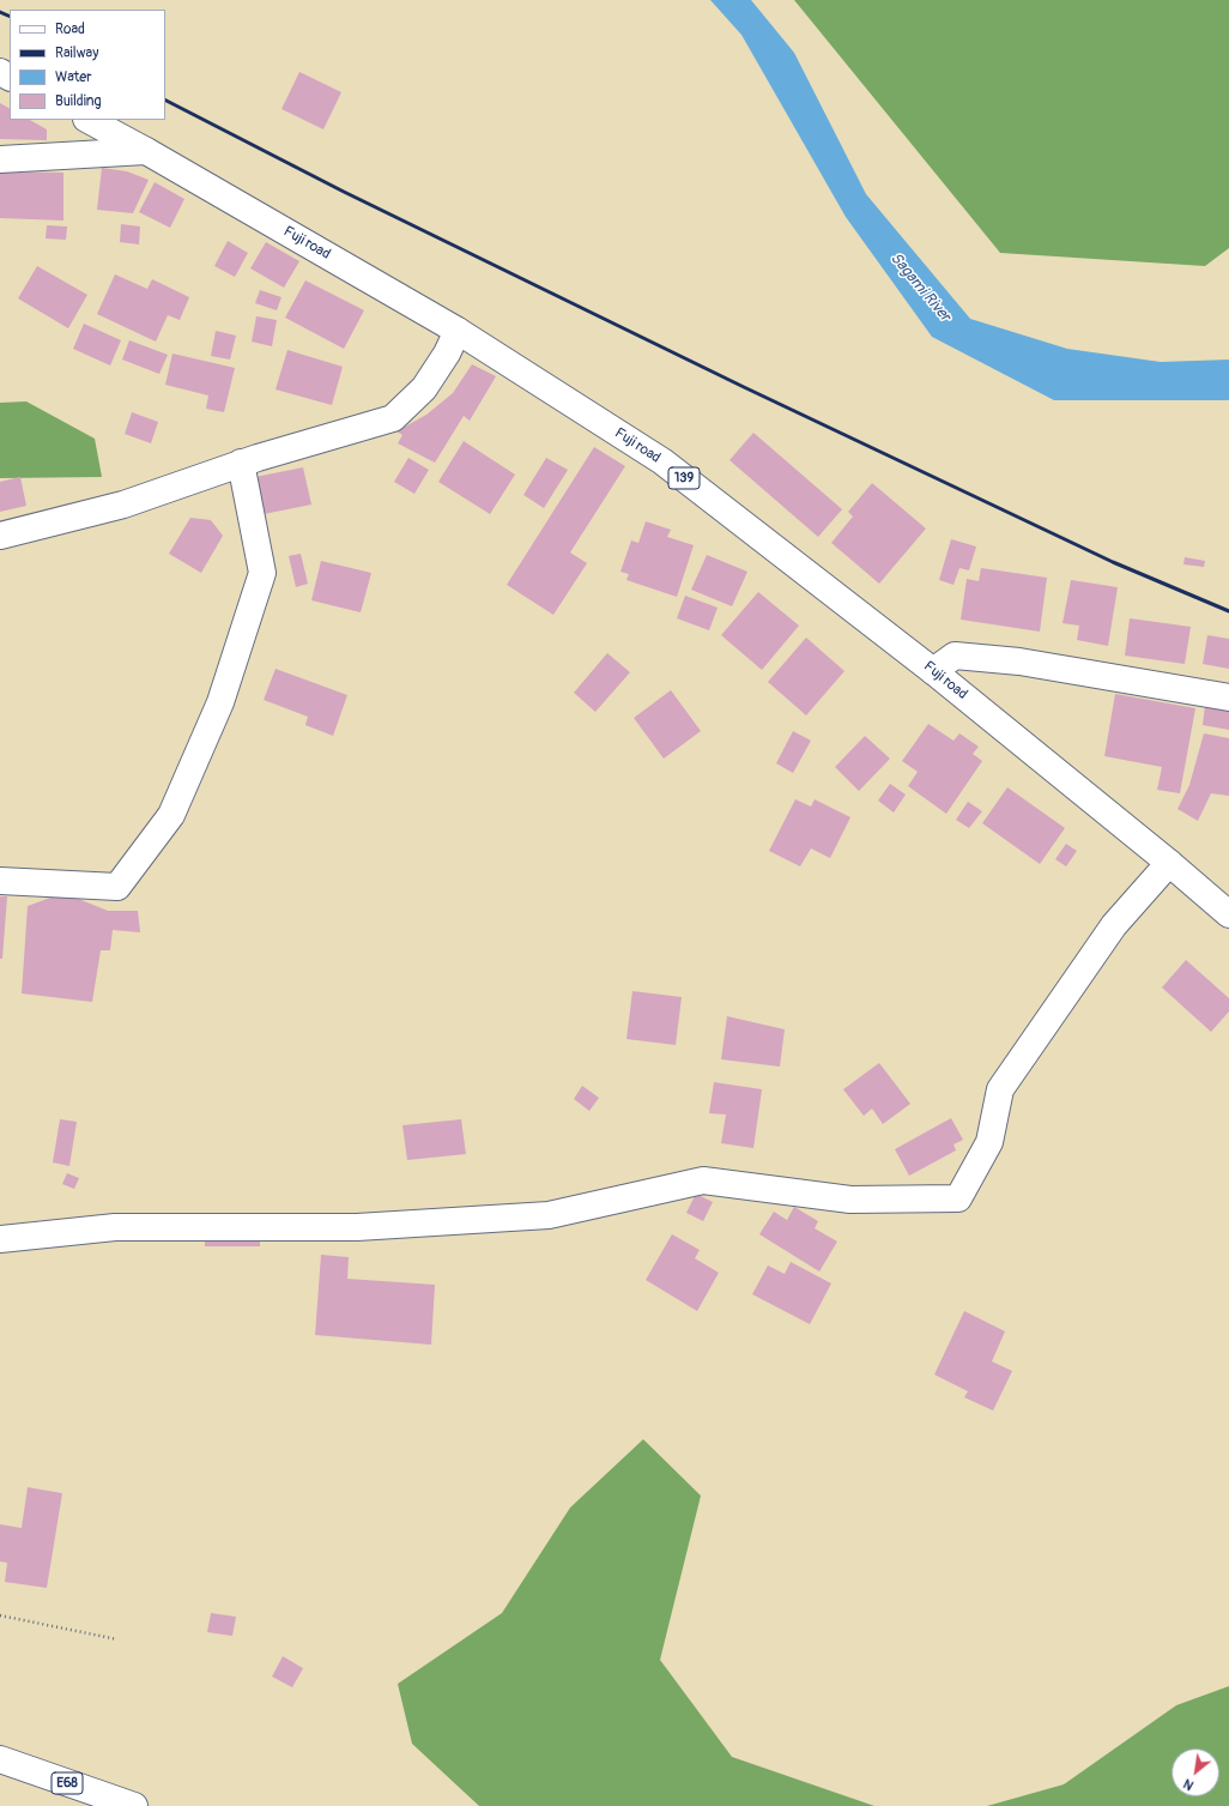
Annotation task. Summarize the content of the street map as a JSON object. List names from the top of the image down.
{
  "streets": {
    "main road": ["Fuji road", "139", "E68"]
  },
  "water": ["Sagami River"],
  "legend": [
    "Road",
    "Railway",
    "Water",
    "Building"
  ],
  "north": "bottom left"
}
